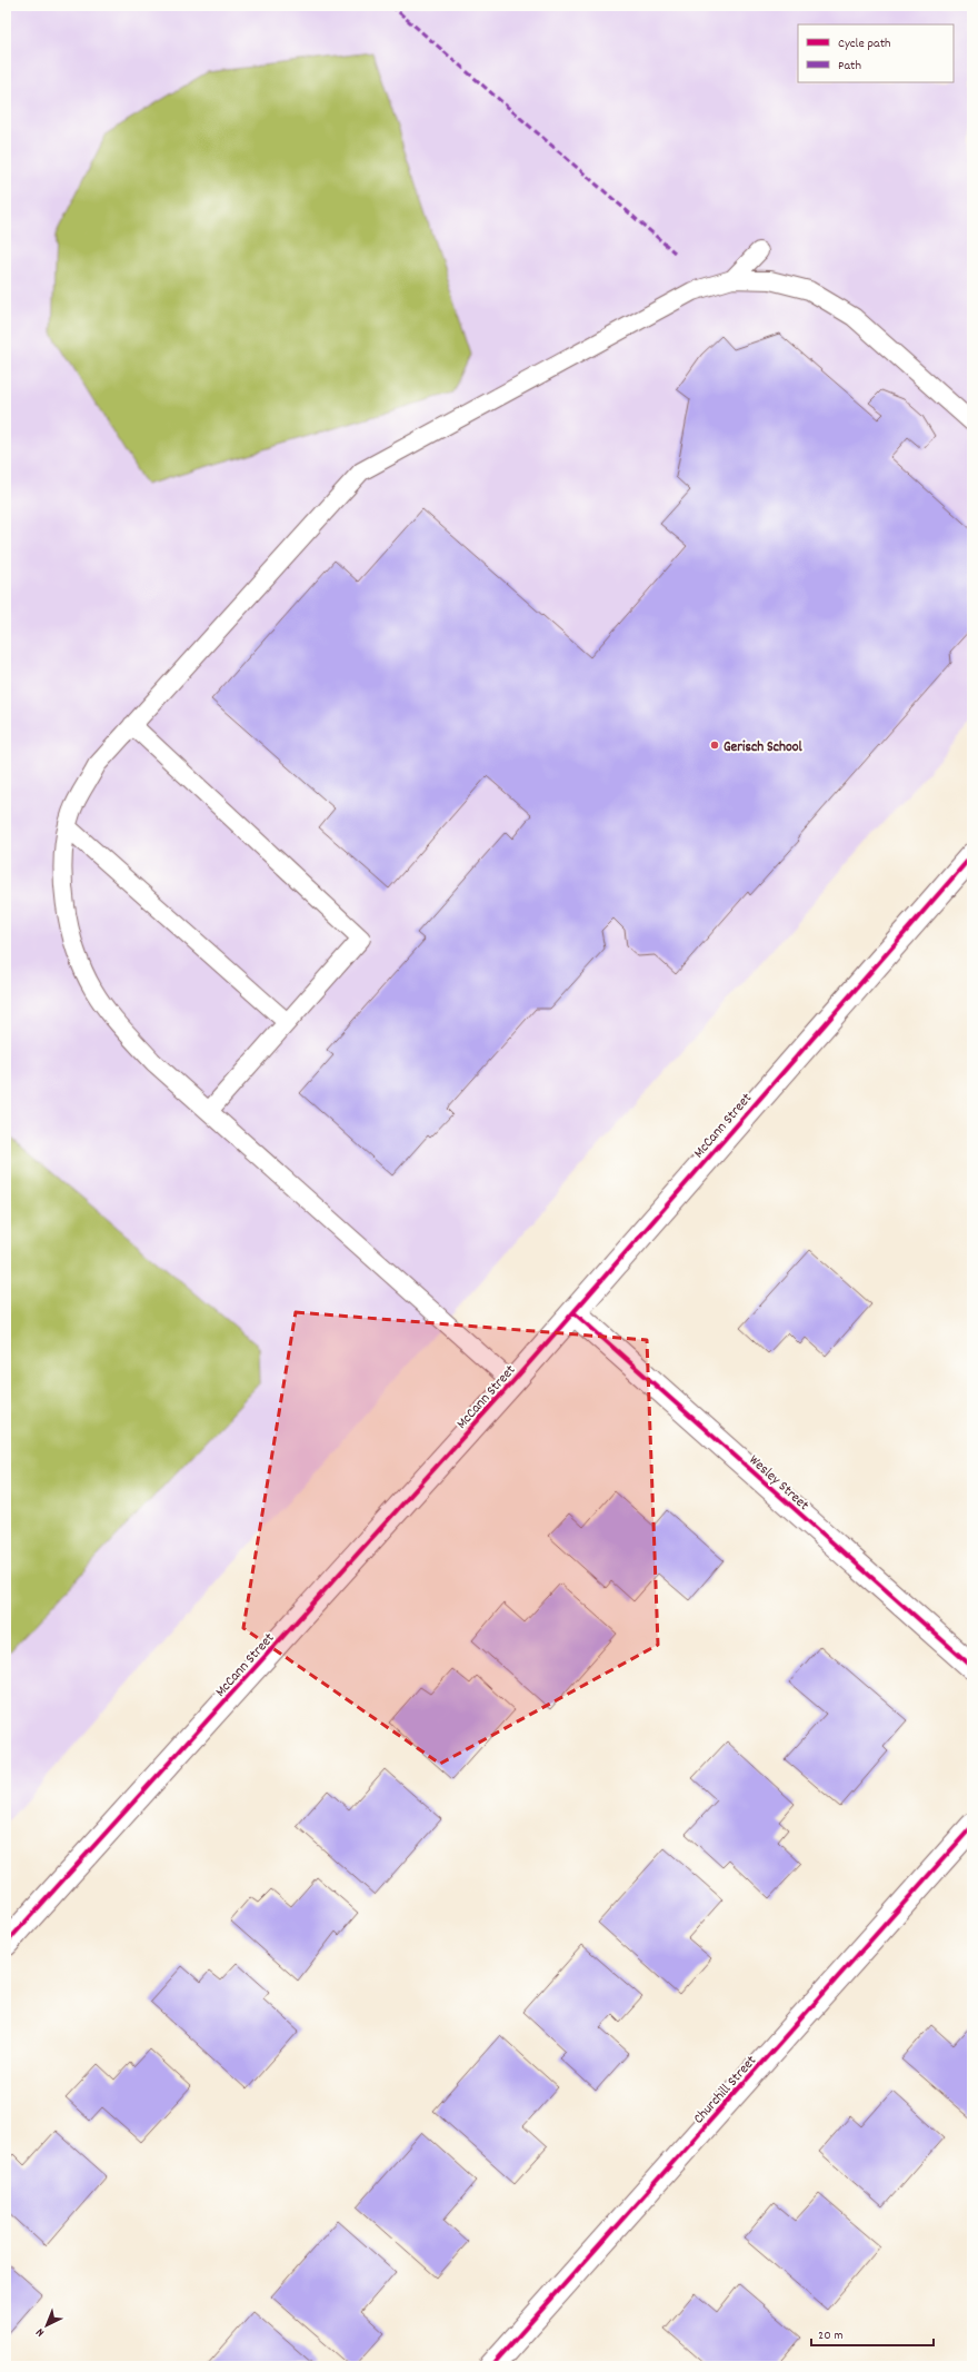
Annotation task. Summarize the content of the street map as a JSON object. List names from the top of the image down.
{
  "streets": {
    "street": ["McCann Street", "Wesley Street", "Churchill Street"]
  },
  "crossings": [
    ["McCann Street", "Wesley Street"]
  ],
  "places": ["Gerisch School"],
  "legend": ["Cycle path", "Path"],
  "scale_bar": "20 m",
  "north": "bottom left"
}
